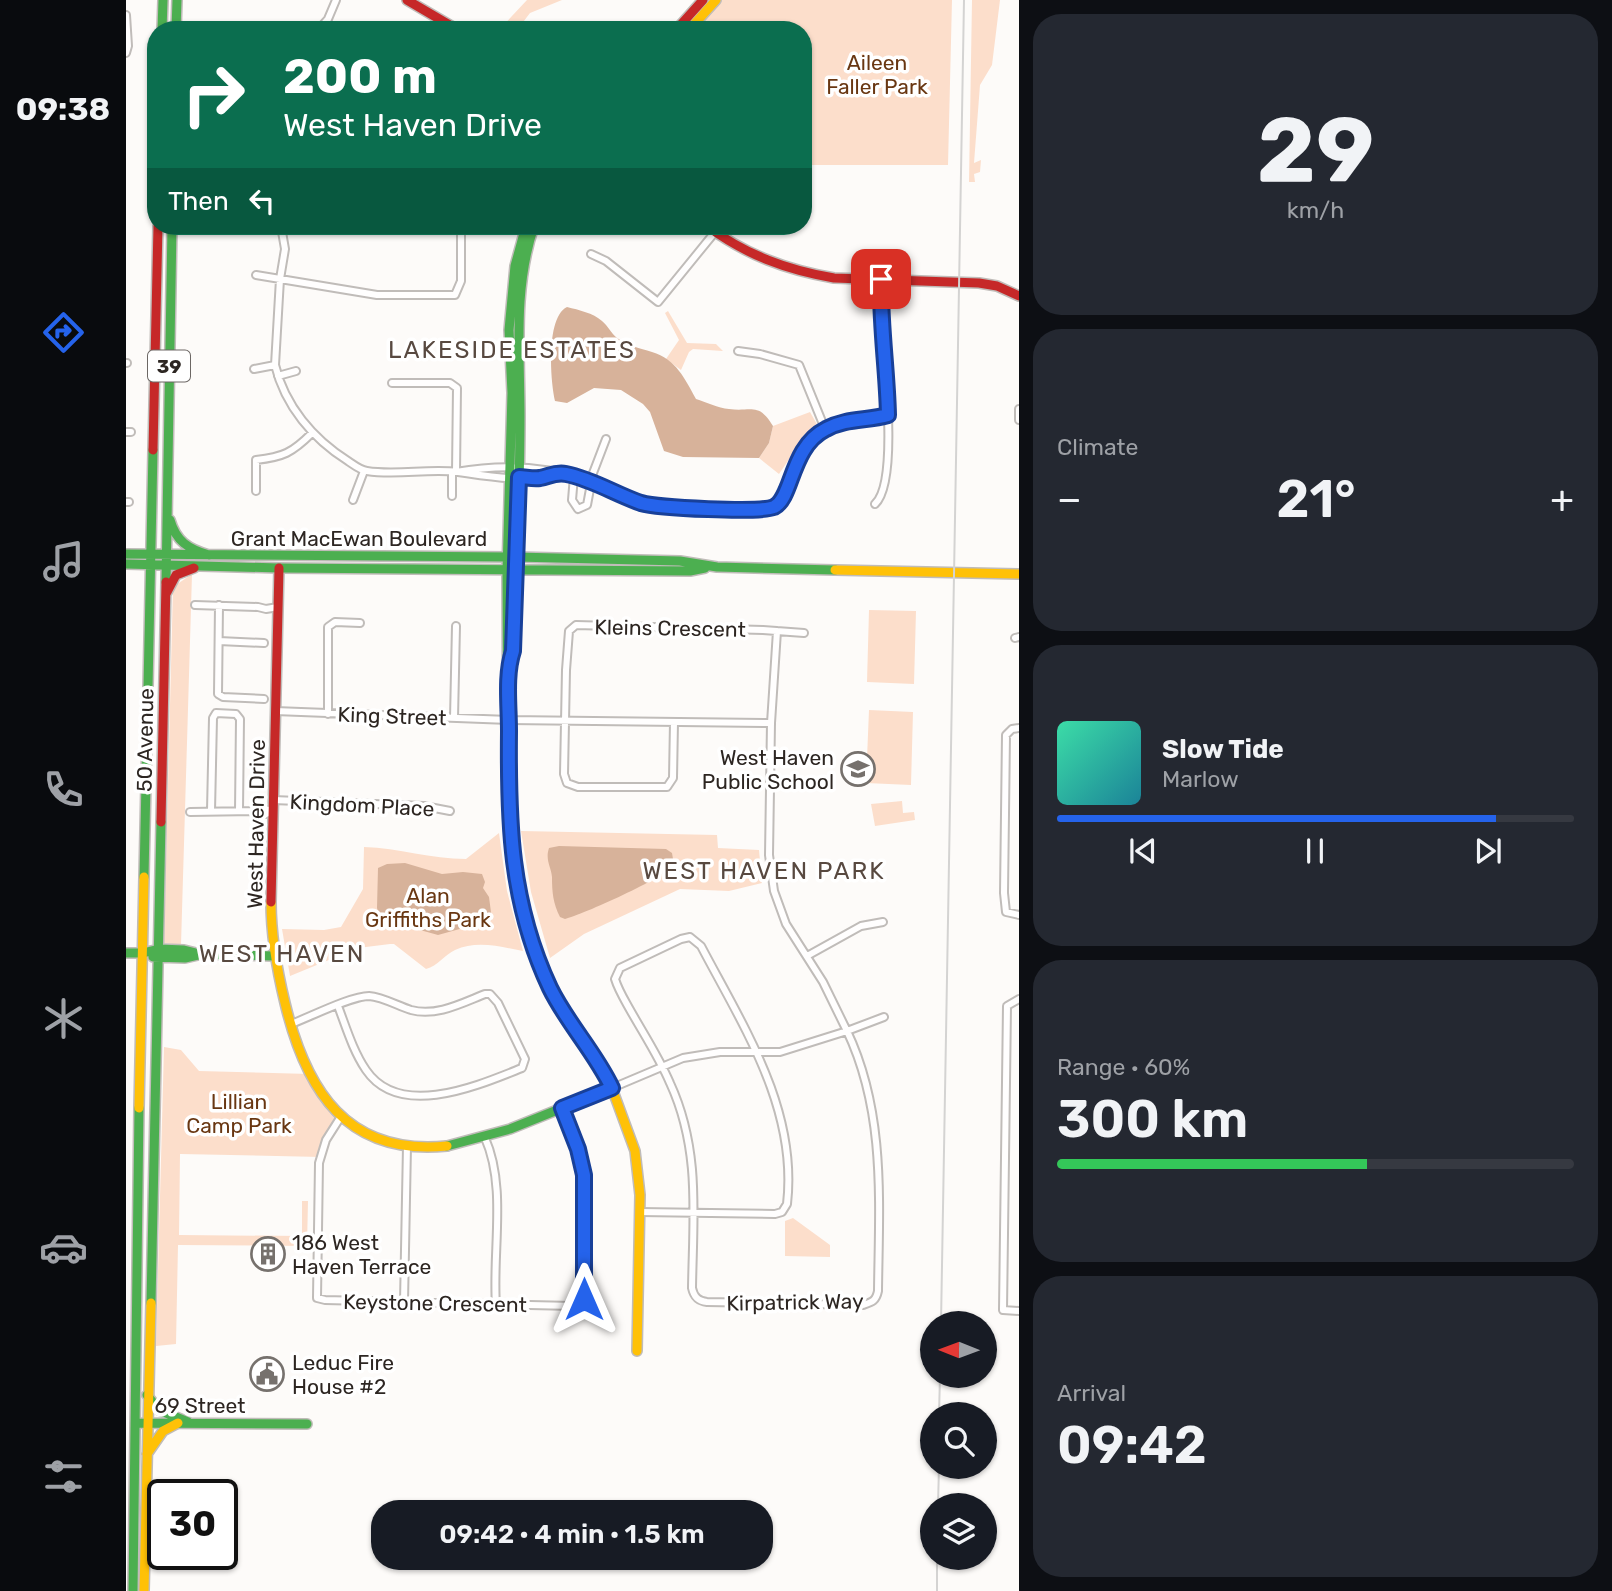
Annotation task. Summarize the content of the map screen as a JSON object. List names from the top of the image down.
{
  "streets": {
    "main road": [
      "39",
      "Grant MacEwan Boulevard",
      "50 Avenue",
      "West Haven Drive",
      "69 Street"
    ],
    "street": [
      "Kleins Crescent",
      "King Street",
      "Kingdom Place",
      "Kirpatrick Way",
      "Keystone Crescent"
    ]
  },
  "crossings": [
    ["Grant MacEwan Boulevard", "50 Avenue"],
    ["Grant MacEwan Boulevard", "West Haven Drive"],
    ["King Street", "West Haven Drive"],
    ["50 Avenue", "69 Street"],
    ["Kingdom Place", "West Haven Drive"],
    ["West Haven Drive", "Kirpatrick Way"],
    ["West Haven Drive", "Keystone Crescent"]
  ],
  "districts": ["LAKESIDE ESTATES", "WEST HAVEN PARK", "WEST HAVEN"],
  "parks": ["Aileen Faller Park", "Alan Griffiths Park", "Lillian Camp Park"],
  "places": {
    "school or university": ["West Haven Public School"],
    "building": ["186 West Haven Terrace"],
    "public building": ["Leduc Fire House #2"]
  },
  "north": "left",
  "page": {
    "tabs": "09:38",
    "tile": [
      ["29", "km/h"],
      "Climate",
      ["Range · 60%", "300 km"],
      ["Arrival", "09:42"]
    ],
    "turn": ["200 m", "West Haven Drive"],
    "then": "Then",
    "heat": ["−", "21°", "+"],
    "song": ["Slow Tide", "Marlow"],
    "limit": "30",
    "trip": "09:42 · 4 min · 1.5 km"
  }
}
